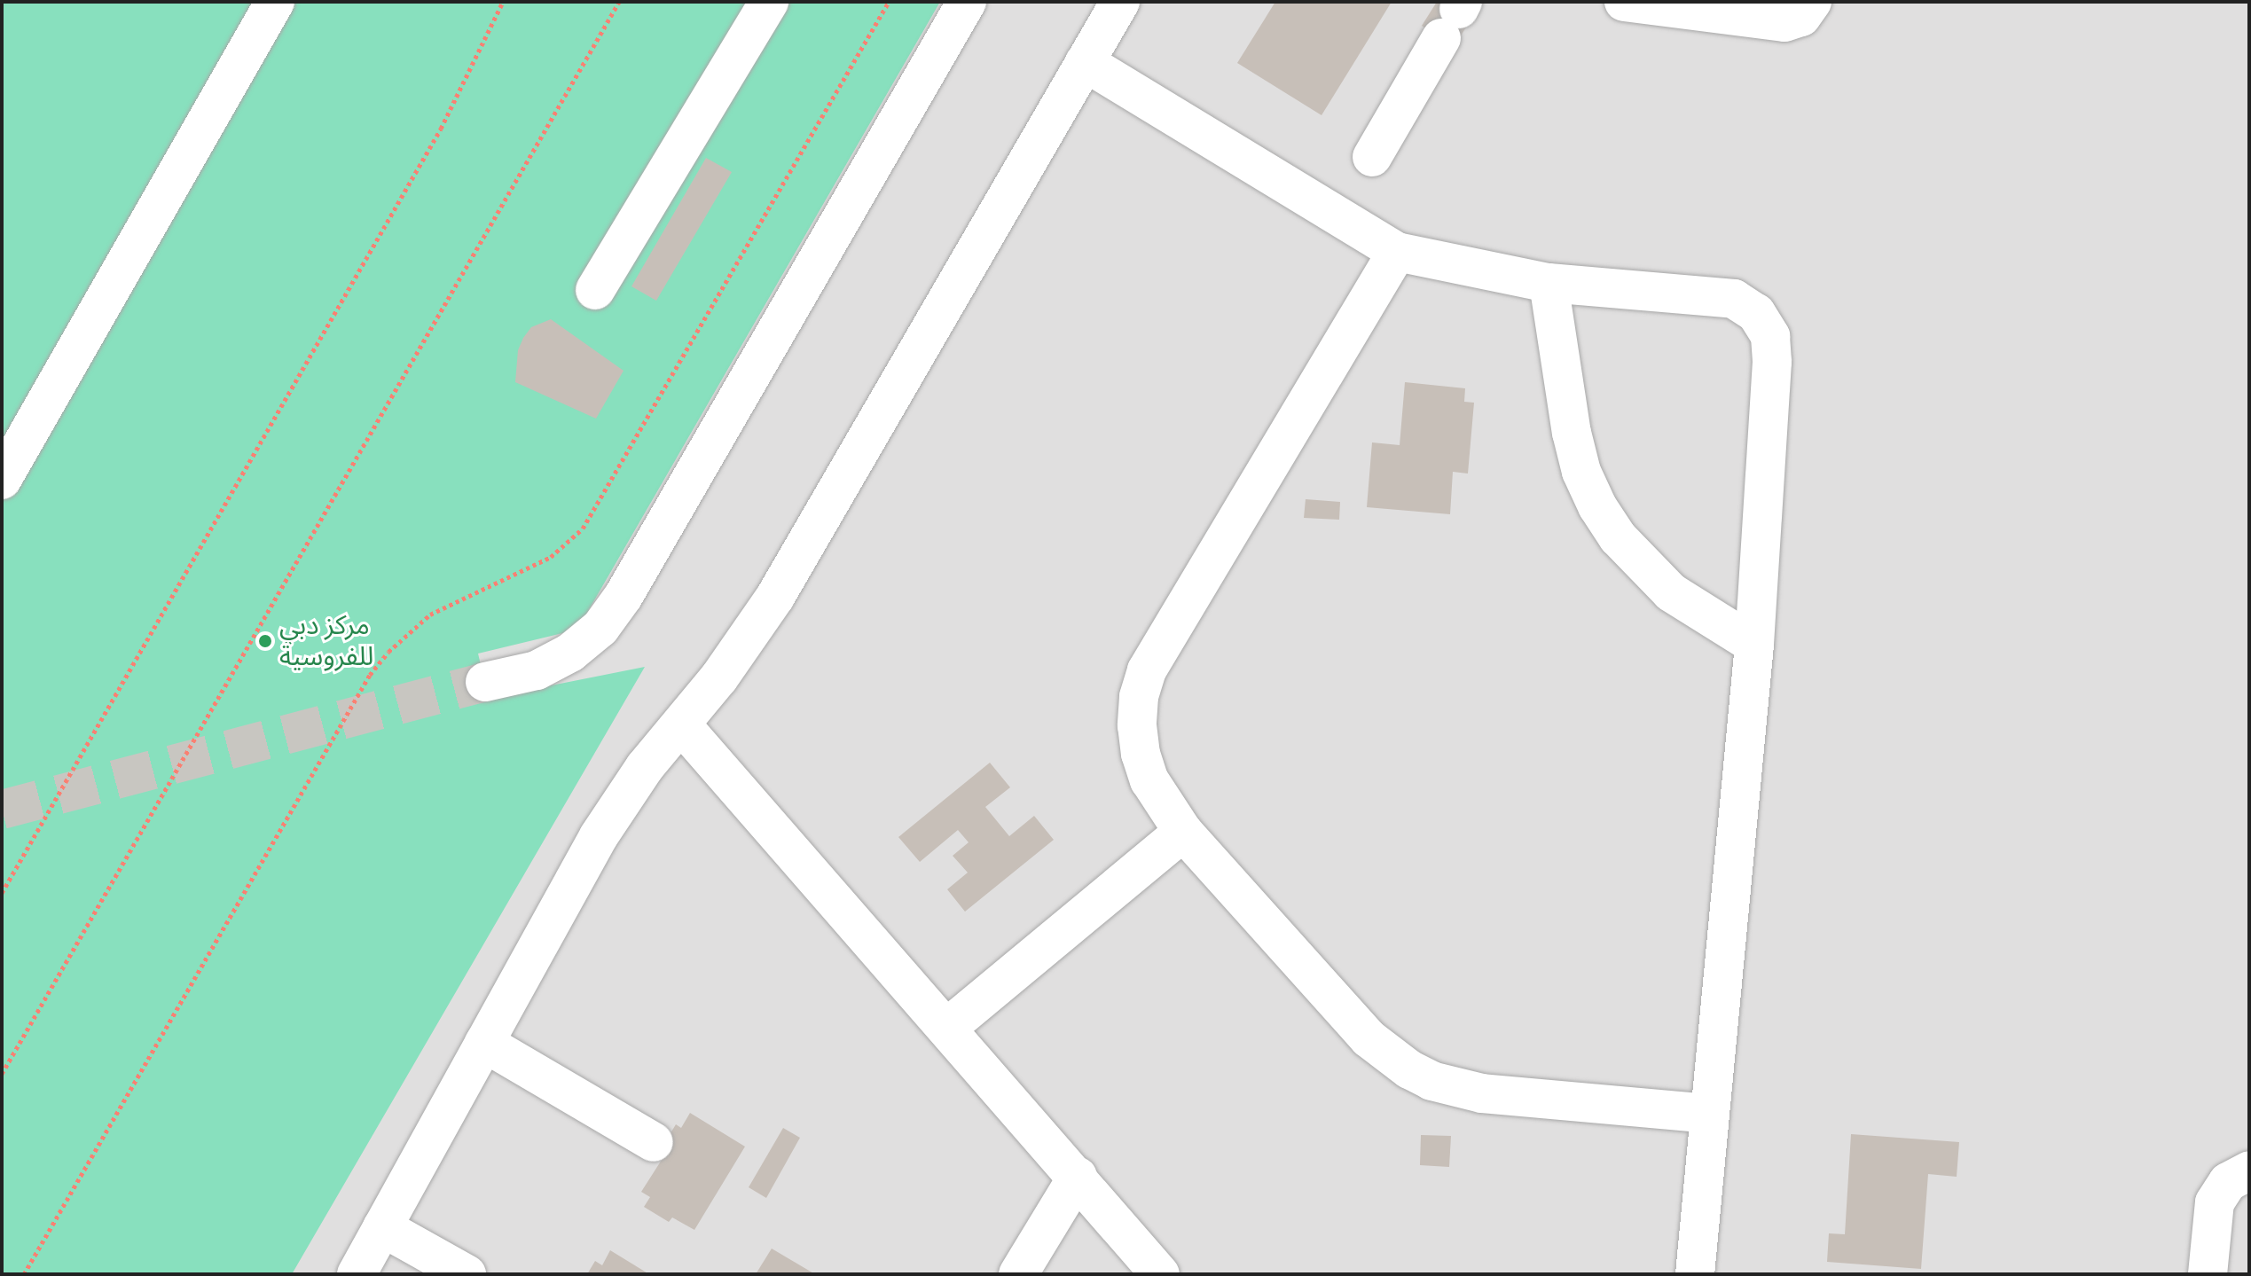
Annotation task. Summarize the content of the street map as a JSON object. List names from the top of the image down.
{
  "places": ["مركز دبي للفروسية"]
}
